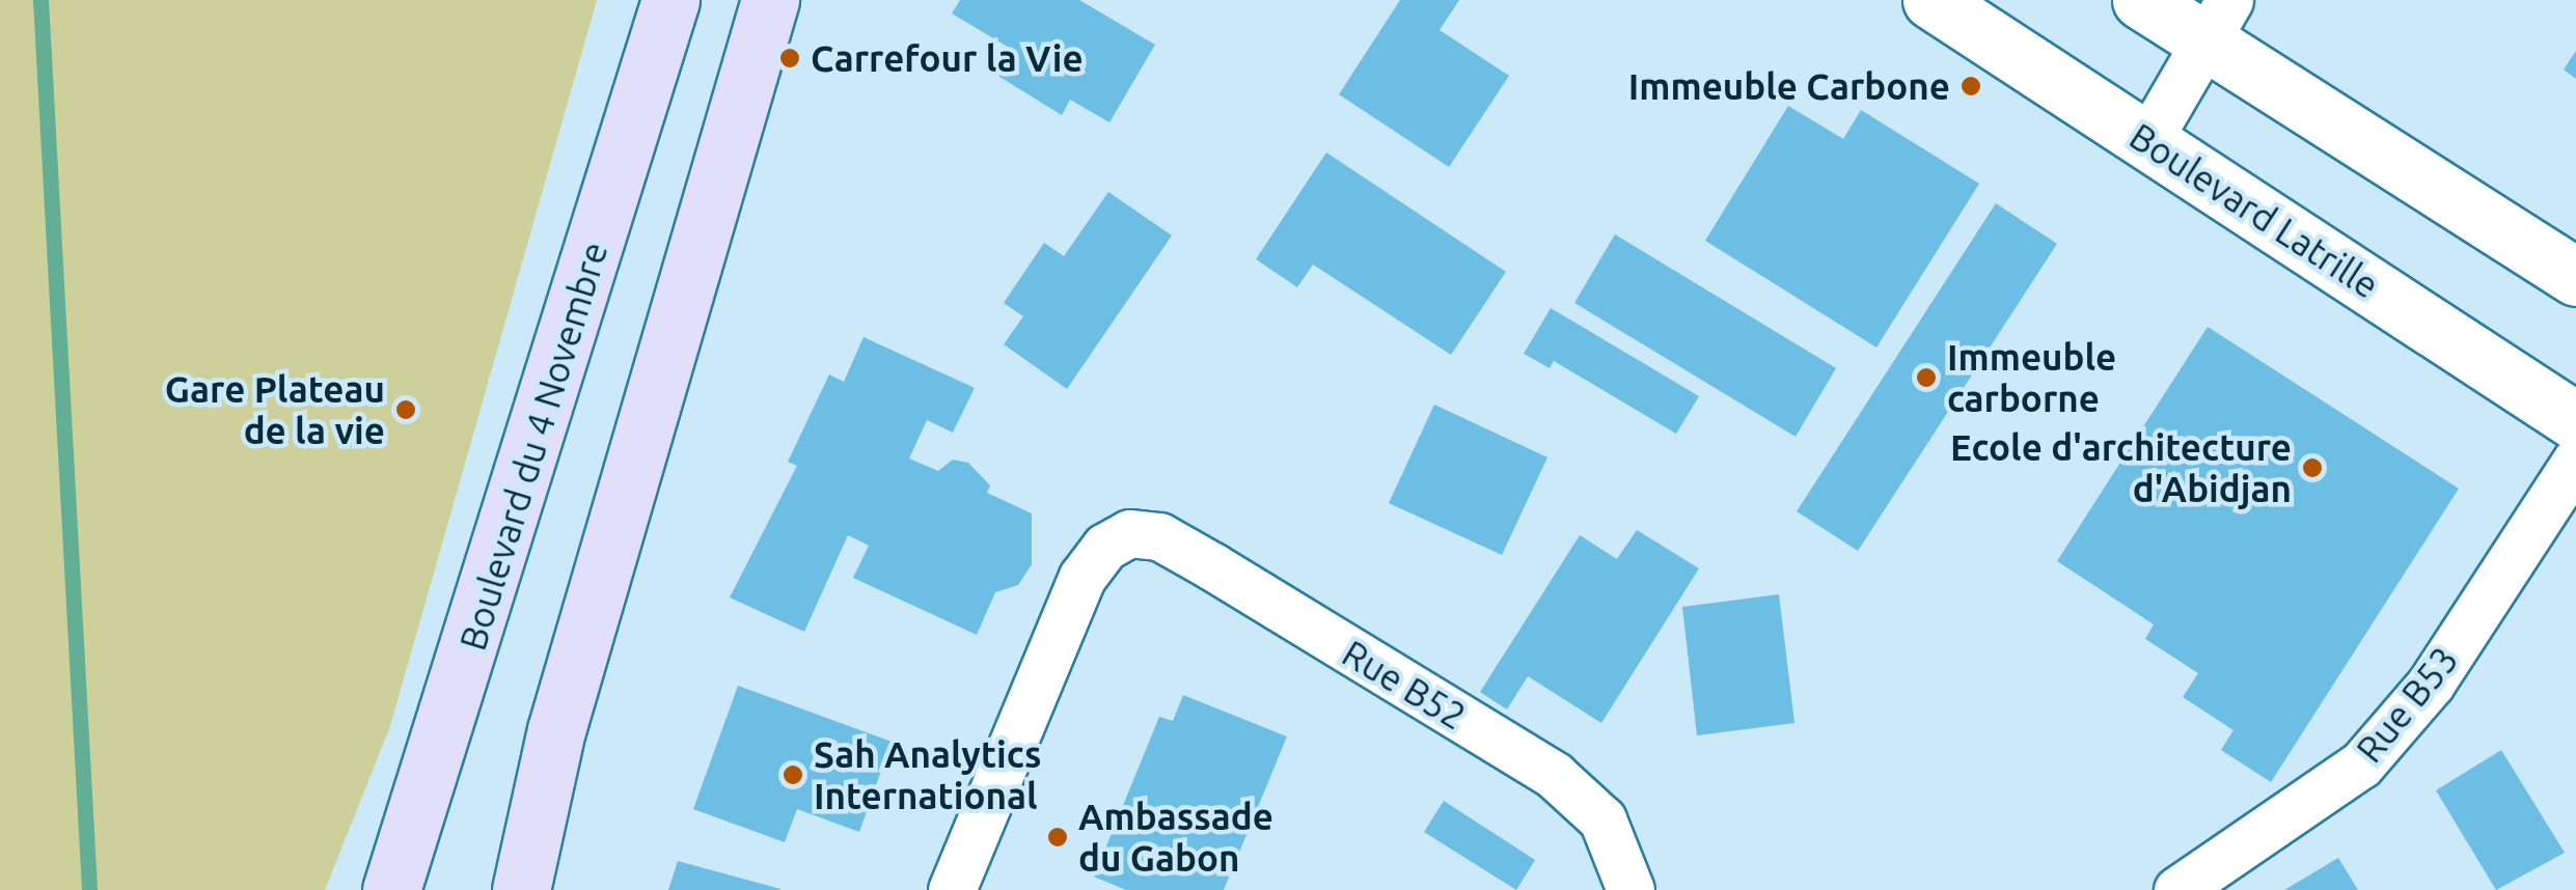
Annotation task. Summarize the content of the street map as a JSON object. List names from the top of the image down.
{
  "streets": {
    "main road": ["Boulevard Latrille", "Boulevard du 4 Novembre"],
    "street": ["Rue B52", "Rue B53"]
  },
  "places": [
    "Carrefour la Vie",
    "Immeuble Carbone",
    "Immeuble carborne",
    "Gare Plateau de la vie",
    "Ecole d'architecture d'Abidjan",
    "Sah Analytics International",
    "Ambassade du Gabon"
  ]
}
